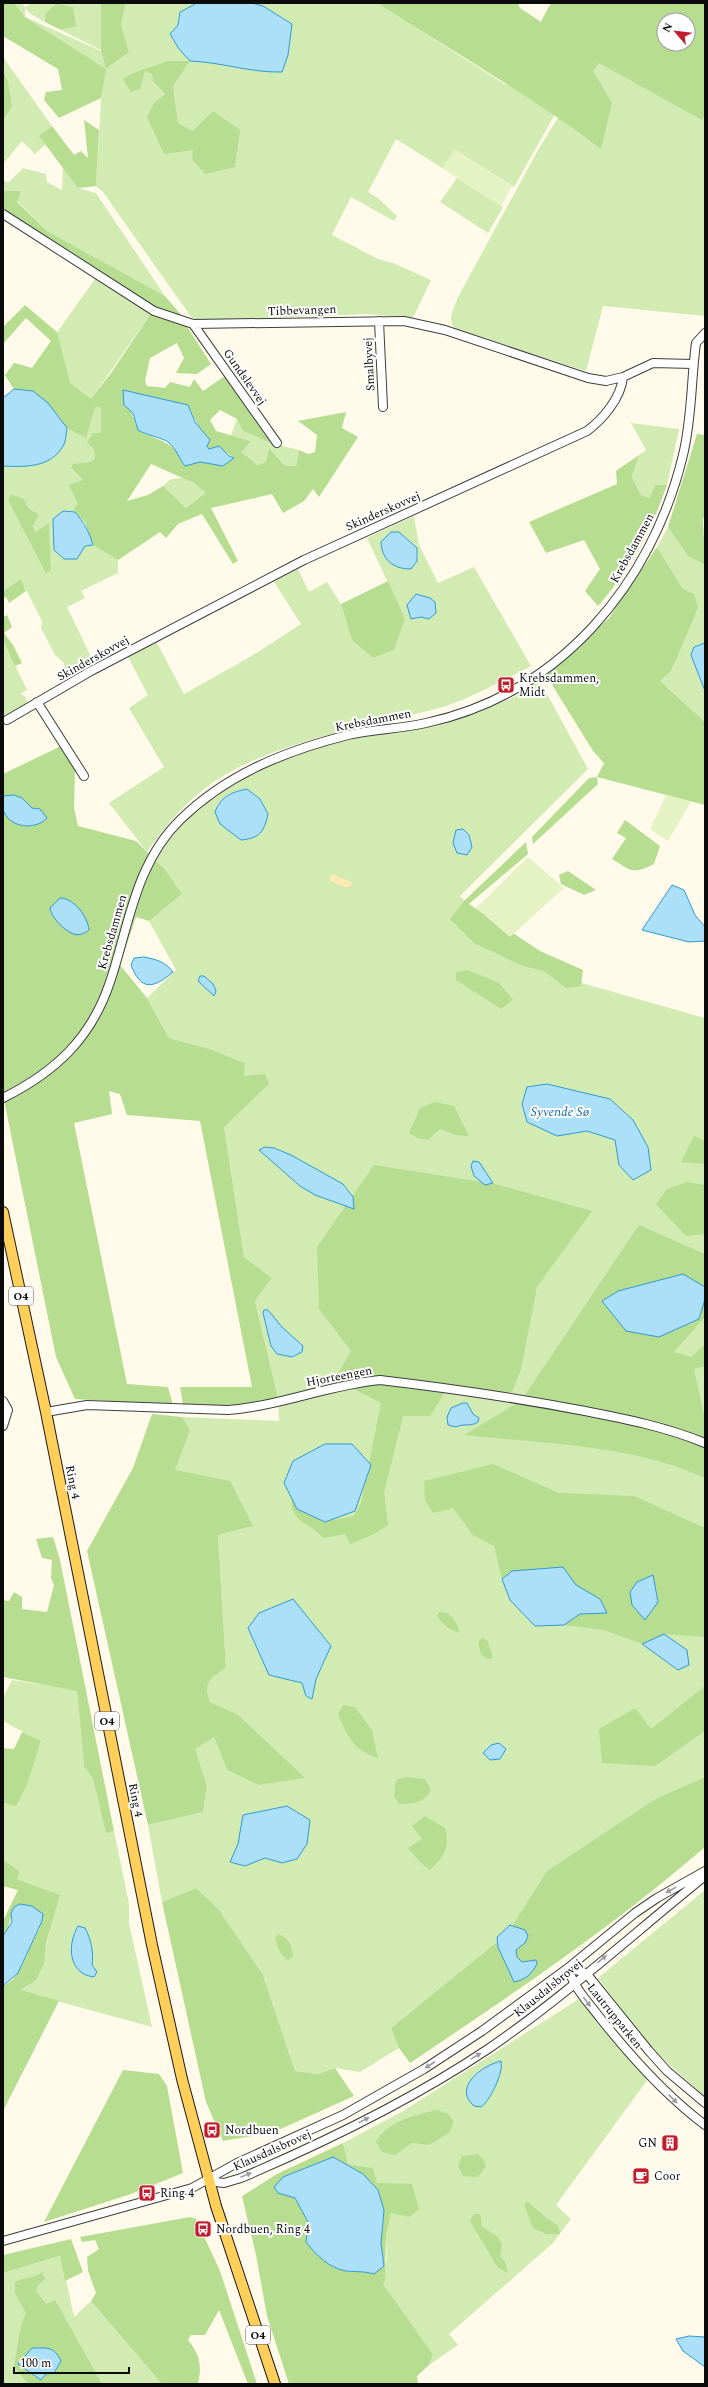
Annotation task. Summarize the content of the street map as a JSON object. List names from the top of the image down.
{
  "streets": {
    "main road": ["O4", "Ring 4"],
    "street": [
      "Tibbevangen",
      "Smalbyvej",
      "Gundslevvej",
      "Skinderskovvej",
      "Krebsdammen",
      "Hjorteengen",
      "Klausdalsbrovej",
      "Lautrupparken"
    ]
  },
  "crossings": [
    ["Tibbevangen", "Smalbyvej"],
    ["Tibbevangen", "Gundslevvej"],
    ["Tibbevangen", "Skinderskovvej"],
    ["Hjorteengen", "Ring 4"],
    ["Ring 4", "Klausdalsbrovej"],
    ["Klausdalsbrovej", "Lautrupparken"]
  ],
  "water": ["Syvende Sø"],
  "places": {
    "bus stop": [
      "Krebsdammen, Midt",
      "Nordbuen",
      "Ring 4",
      "Nordbuen, Ring 4"
    ],
    "building": ["GN"],
    "cafe": ["Coor"]
  },
  "scale_bar": "100 m",
  "north": "top left"
}
